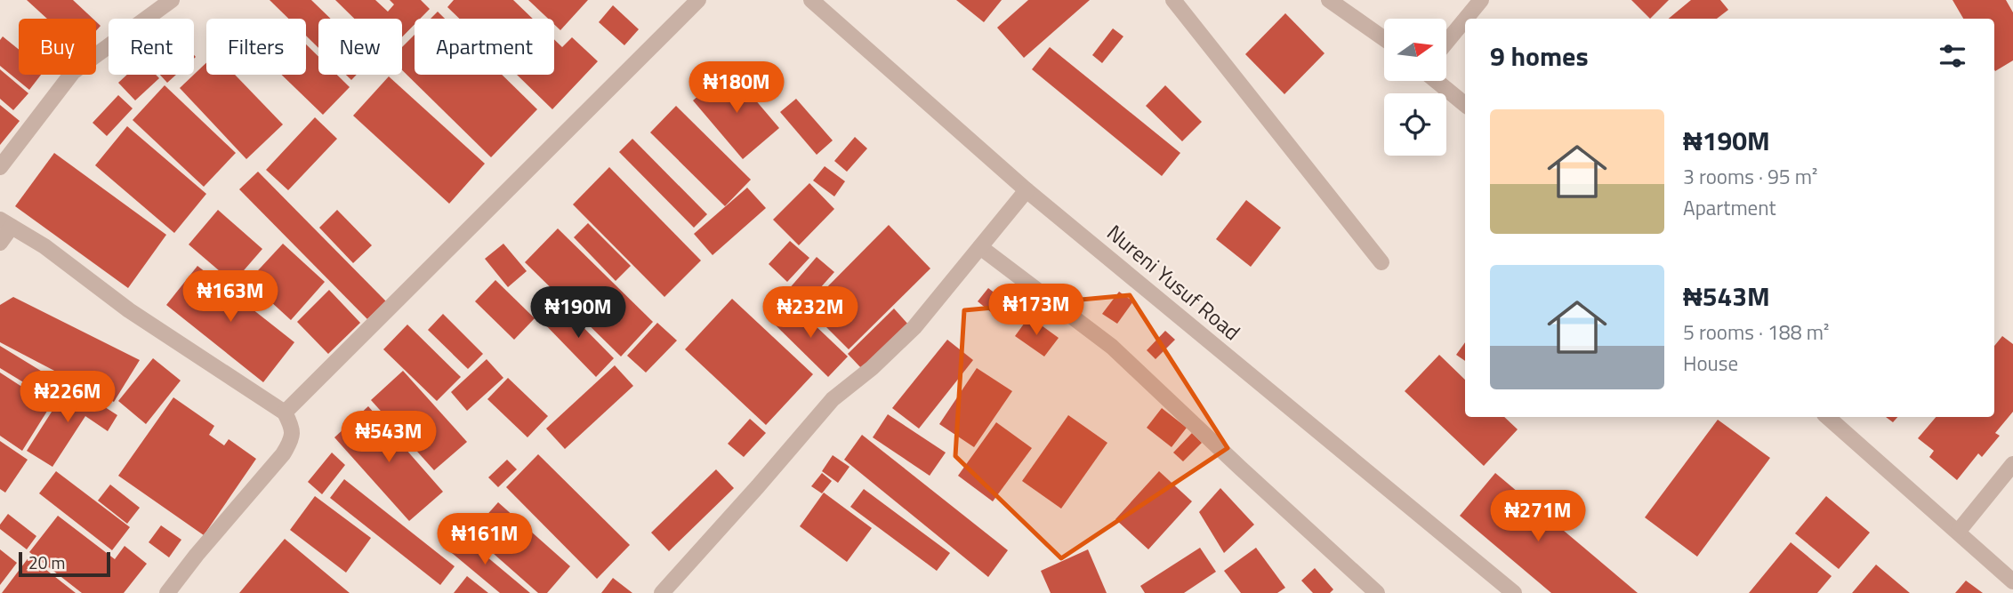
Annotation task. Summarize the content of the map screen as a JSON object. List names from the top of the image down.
{
  "streets": {
    "street": ["Nureni Yusuf Road"]
  },
  "scale_bar": "20 m",
  "north": "right",
  "page": {
    "chip": [
      "Buy",
      "Rent",
      "Filters",
      "New",
      "Apartment"
    ],
    "heading": "9 homes",
    "price": [
      "₦180M",
      "₦163M",
      "₦173M",
      "₦190M",
      "₦232M",
      "₦226M",
      "₦543M",
      "₦271M",
      "₦161M"
    ],
    "list": [
      {
        "name": "₦190M",
        "note": "3 rooms · 95 m² · Apartment"
      },
      {
        "name": "₦543M",
        "note": "5 rooms · 188 m² · House"
      }
    ],
    "scale": "20 m"
  }
}
